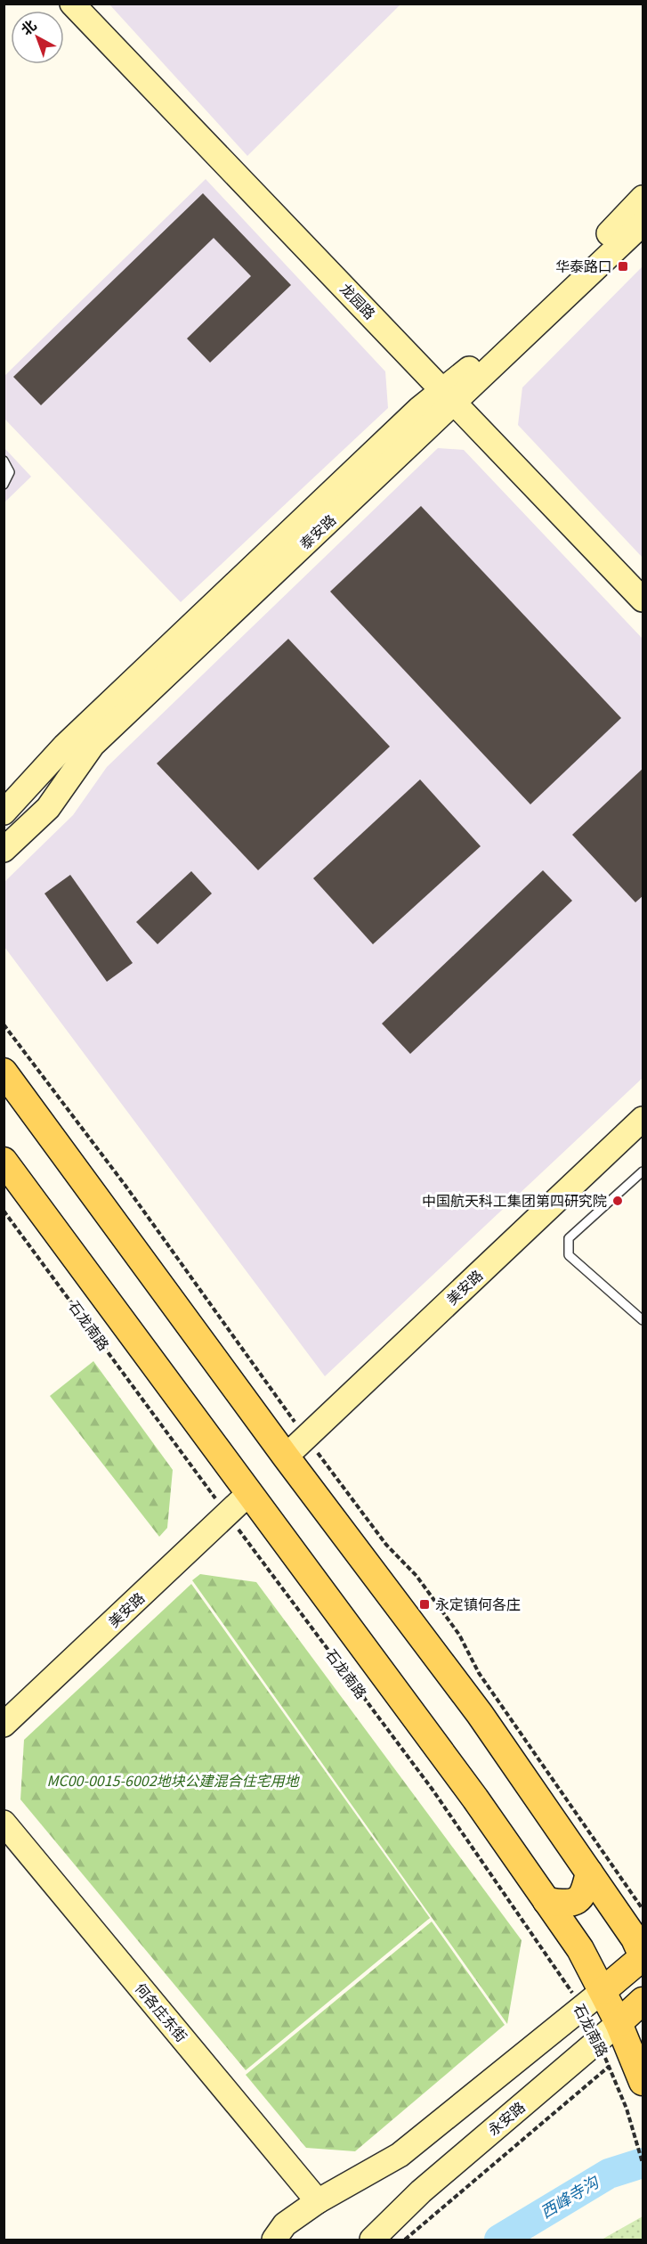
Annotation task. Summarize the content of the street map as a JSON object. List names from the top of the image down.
{
  "streets": {
    "main road": [
      "龙园路",
      "泰安路",
      "美安路",
      "石龙南路",
      "何各庄东街",
      "永安路"
    ]
  },
  "crossings": [
    ["龙园路", "泰安路"],
    ["美安路", "石龙南路"],
    ["石龙南路", "永安路"]
  ],
  "water": ["西峰寺沟"],
  "parks": ["MC00-0015-6002地块公建混合住宅用地"],
  "places": {
    "transit": ["华泰路口", "永定镇何各庄"],
    "other": ["中国航天科工集团第四研究院"]
  },
  "north": "top left"
}
